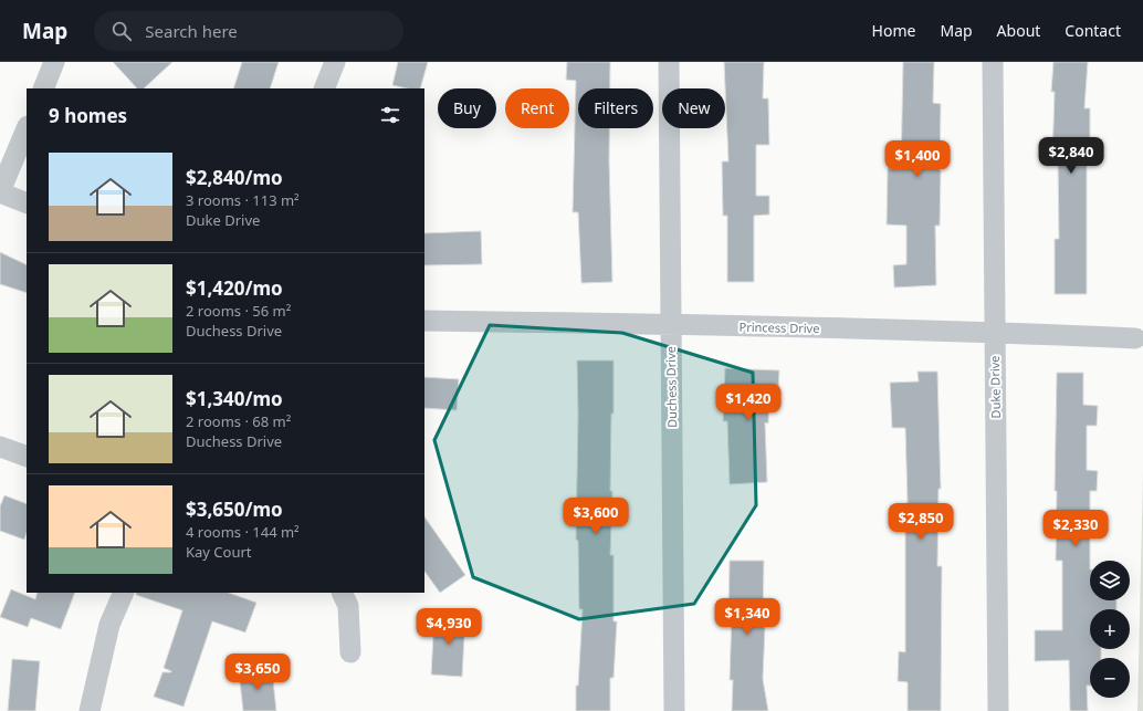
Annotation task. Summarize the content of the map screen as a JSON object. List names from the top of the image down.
{
  "streets": {
    "street": ["Princess Drive", "Duchess Drive", "Duke Drive"]
  },
  "crossings": [
    ["Princess Drive", "Duchess Drive"],
    ["Princess Drive", "Duke Drive"]
  ],
  "page": {
    "header": "Map",
    "search": "Search here",
    "nav": [
      "Home",
      "Map",
      "About",
      "Contact"
    ],
    "chip": [
      "Buy",
      "Rent",
      "Filters",
      "New"
    ],
    "heading": "9 homes",
    "price": [
      "$2,840",
      "$1,400",
      "$1,420",
      "$3,600",
      "$2,850",
      "$2,330",
      "$1,340",
      "$4,930",
      "$3,650"
    ],
    "list": [
      {
        "name": "$2,840/mo",
        "note": "3 rooms · 113 m² · Duke Drive"
      },
      {
        "name": "$1,420/mo",
        "note": "2 rooms · 56 m² · Duchess Drive"
      },
      {
        "name": "$1,340/mo",
        "note": "2 rooms · 68 m² · Duchess Drive"
      },
      {
        "name": "$3,650/mo",
        "note": "4 rooms · 144 m² · Kay Court"
      }
    ],
    "map_buttons": ["+", "−"]
  }
}
